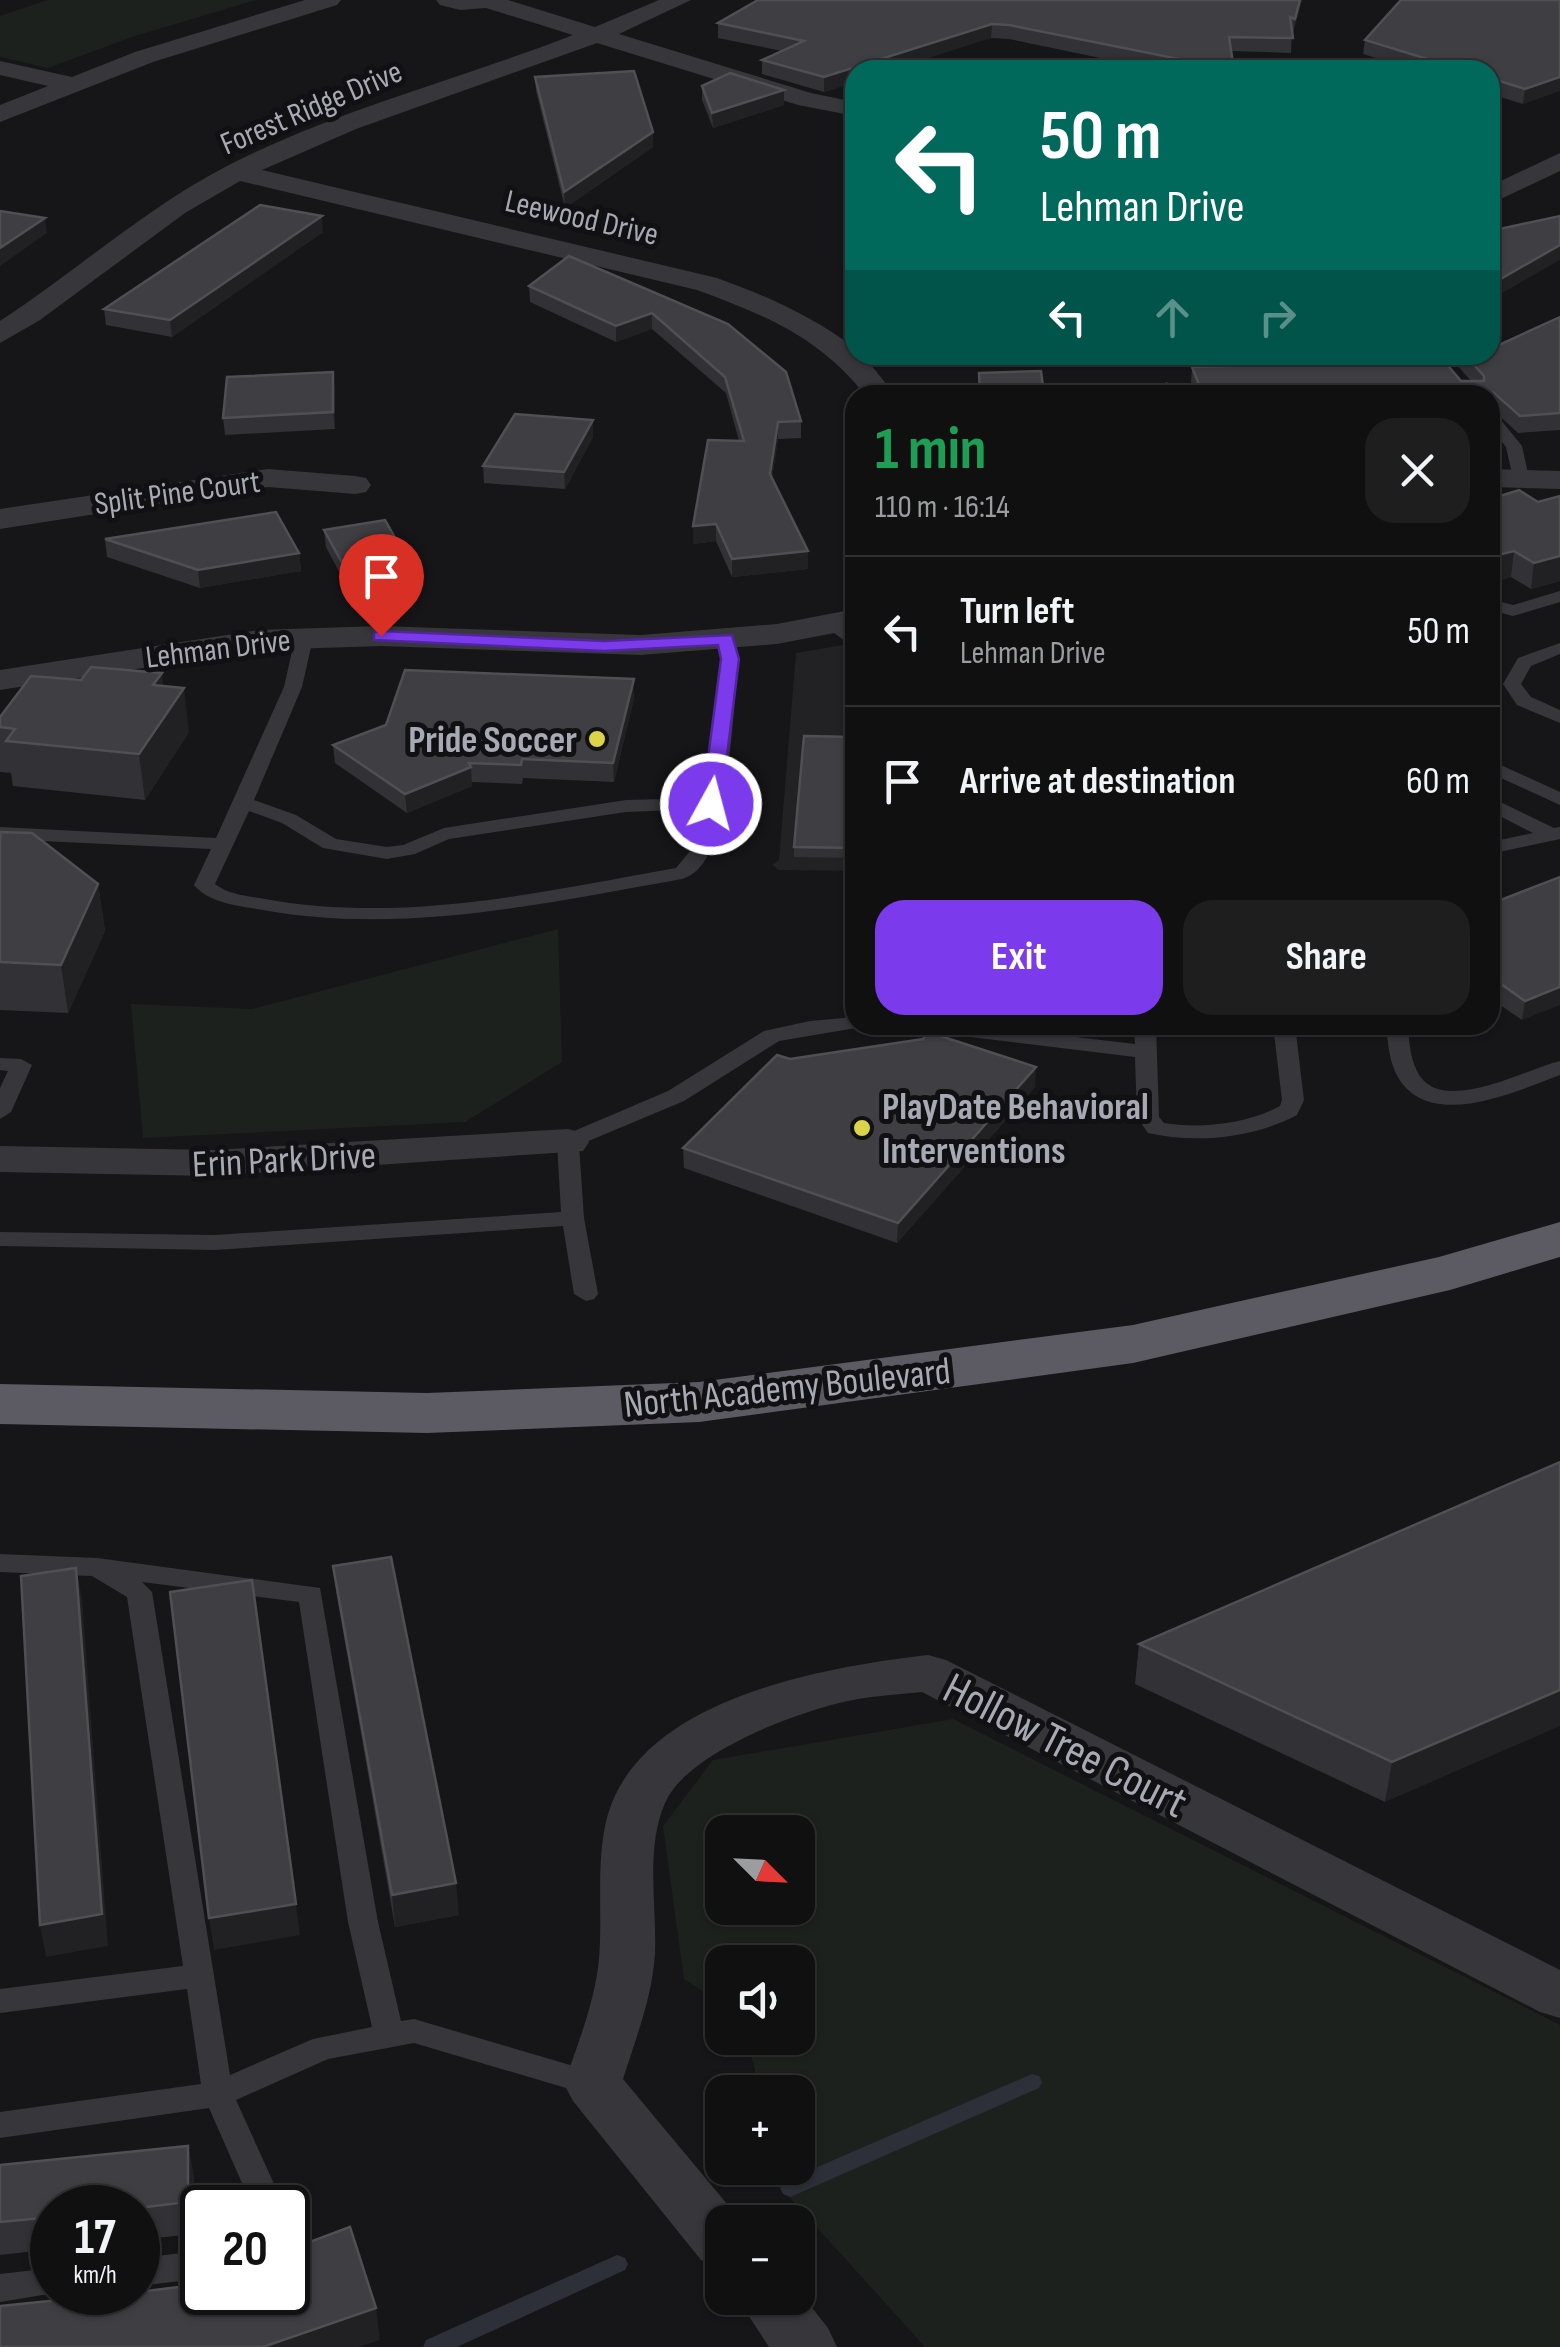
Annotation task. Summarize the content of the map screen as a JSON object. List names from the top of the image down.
{
  "streets": {
    "highway": ["North Academy Boulevard"],
    "street": [
      "Forest Ridge Drive",
      "Leewood Drive",
      "Split Pine Court",
      "Lehman Drive",
      "Erin Park Drive",
      "Hollow Tree Court"
    ]
  },
  "crossings": [
    ["Forest Ridge Drive", "Leewood Drive"]
  ],
  "places": ["Pride Soccer", "PlayDate Behavioral Interventions"],
  "north": "bottom right",
  "page": {
    "turn": ["50 m", "Lehman Drive"],
    "heading": ["1 min", "110 m · 16:14"],
    "list": [
      {
        "name": "Turn left",
        "note": "Lehman Drive",
        "value": "50 m"
      },
      {
        "name": "Arrive at destination",
        "value": "60 m"
      }
    ],
    "buttons": ["Exit", "Share"],
    "map_buttons": ["+", "−"],
    "speed": "17 km/h",
    "limit": "20"
  }
}
